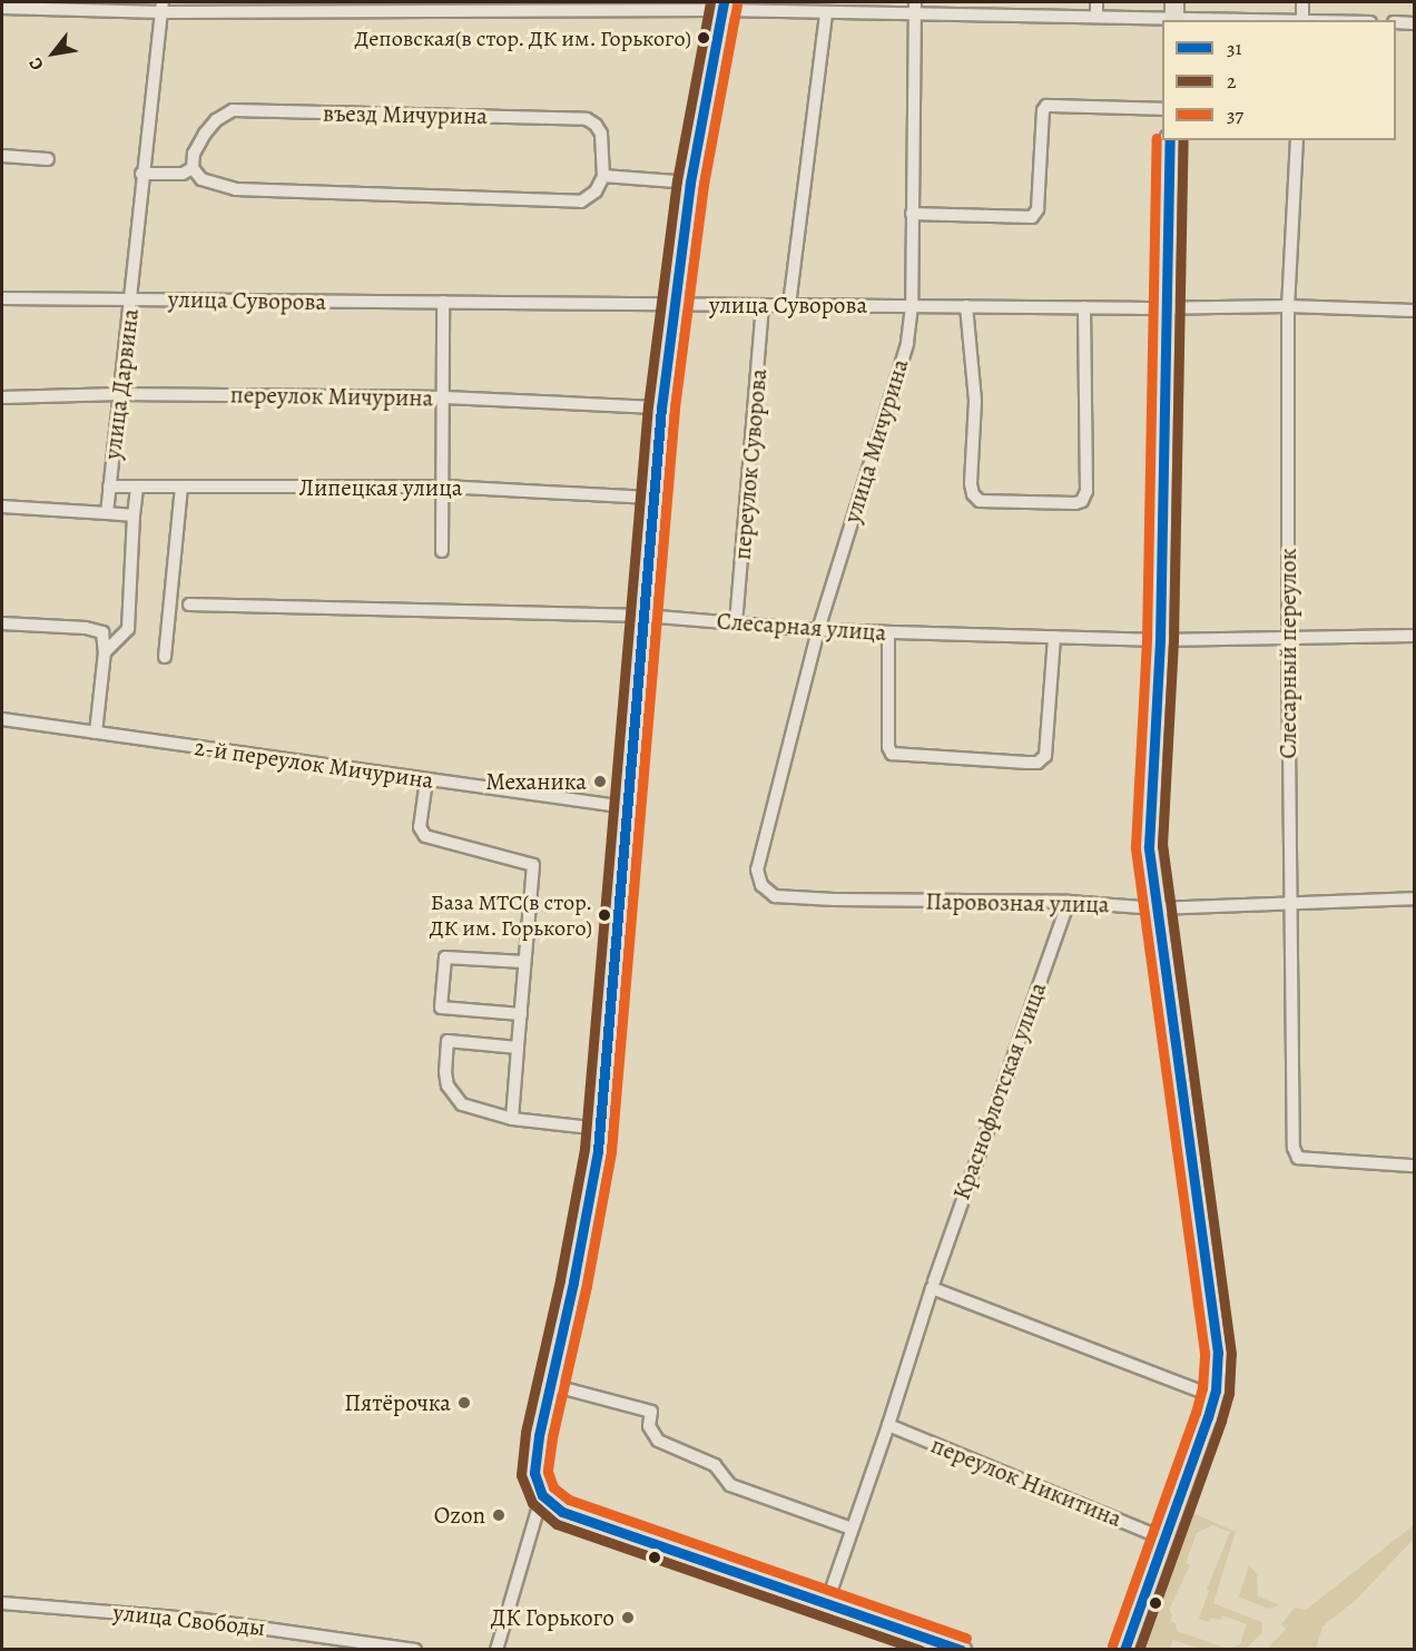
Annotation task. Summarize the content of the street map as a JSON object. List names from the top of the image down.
{
  "streets": {
    "street": [
      "въезд Мичурина",
      "улица Суворова",
      "улица Дарвина",
      "переулок Мичурина",
      "улица Мичурина",
      "переулок Суворова",
      "Липецкая улица",
      "Слесарная улица",
      "Слесарный переулок",
      "2-й переулок Мичурина",
      "Паровозная улица",
      "Краснофлотская улица",
      "переулок Никитина",
      "улица Свободы"
    ]
  },
  "crossings": [
    ["улица Суворова", "улица Дарвина"],
    ["улица Суворова", "улица Мичурина"],
    ["улица Суворова", "переулок Суворова"],
    ["улица Суворова", "Слесарный переулок"],
    ["улица Дарвина", "переулок Мичурина"],
    ["улица Дарвина", "Липецкая улица"],
    ["улица Мичурина", "Слесарная улица"],
    ["улица Мичурина", "Паровозная улица"],
    ["переулок Суворова", "Слесарная улица"],
    ["Слесарная улица", "Слесарный переулок"],
    ["Слесарный переулок", "Паровозная улица"],
    ["Паровозная улица", "Краснофлотская улица"],
    ["Краснофлотская улица", "переулок Никитина"]
  ],
  "places": [
    "Деповская(в стор. ДК им. Горького)",
    "Механика",
    "База МТС(в стор. ДК им. Горького)",
    "Пятёрочка",
    "Ozon",
    "ДК Горького"
  ],
  "lines": ["transit line 31", "transit line 2", "transit line 37"],
  "legend": ["31", "2", "37"],
  "north": "bottom left"
}
